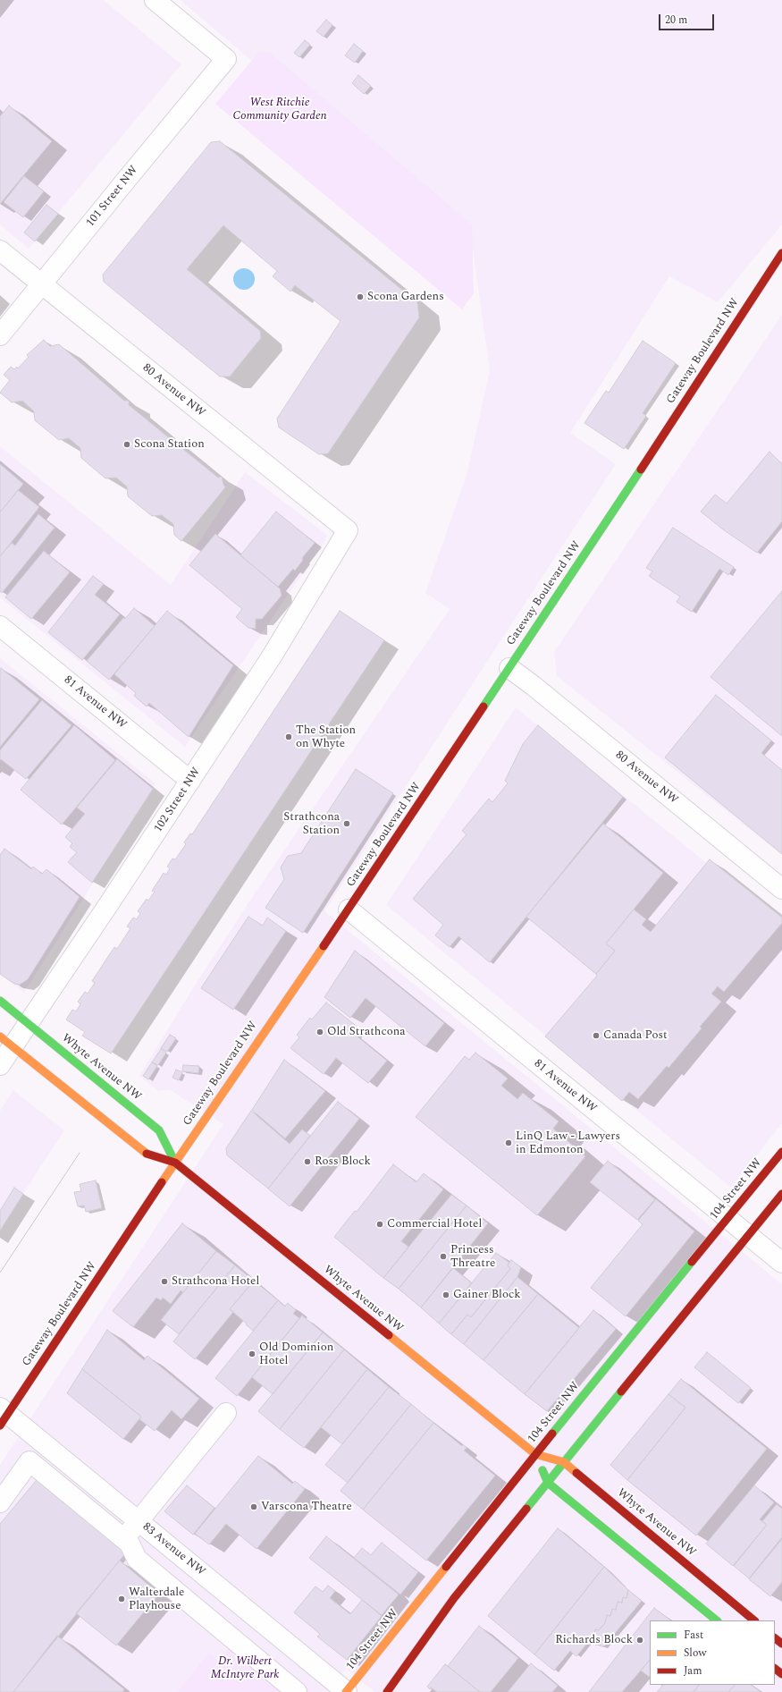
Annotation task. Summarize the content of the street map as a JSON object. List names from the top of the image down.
{
  "streets": {
    "main road": ["Gateway Boulevard NW", "Whyte Avenue NW", "104 Street NW"],
    "street": [
      "101 Street NW",
      "80 Avenue NW",
      "81 Avenue NW",
      "102 Street NW",
      "83 Avenue NW"
    ]
  },
  "crossings": [
    ["101 Street NW", "80 Avenue NW"],
    ["Gateway Boulevard NW", "80 Avenue NW"],
    ["Gateway Boulevard NW", "81 Avenue NW"],
    ["Gateway Boulevard NW", "Whyte Avenue NW"],
    ["Gateway Boulevard NW", "83 Avenue NW"],
    ["80 Avenue NW", "102 Street NW"],
    ["81 Avenue NW", "102 Street NW"],
    ["81 Avenue NW", "104 Street NW"],
    ["102 Street NW", "Whyte Avenue NW"],
    ["Whyte Avenue NW", "104 Street NW"],
    ["104 Street NW", "83 Avenue NW"]
  ],
  "parks": ["West Ritchie Community Garden", "Dr. Wilbert McIntyre Park"],
  "places": [
    "Scona Gardens",
    "Scona Station",
    "The Station on Whyte",
    "Strathcona Station",
    "Old Strathcona",
    "Canada Post",
    "LinQ Law - Lawyers in Edmonton",
    "Ross Block",
    "Commercial Hotel",
    "Princess Threatre",
    "Strathcona Hotel",
    "Gainer Block",
    "Old Dominion Hotel",
    "Varscona Theatre",
    "Walterdale Playhouse",
    "Richards Block"
  ],
  "legend": ["Fast", "Slow", "Jam"],
  "scale_bar": "20 m"
}
